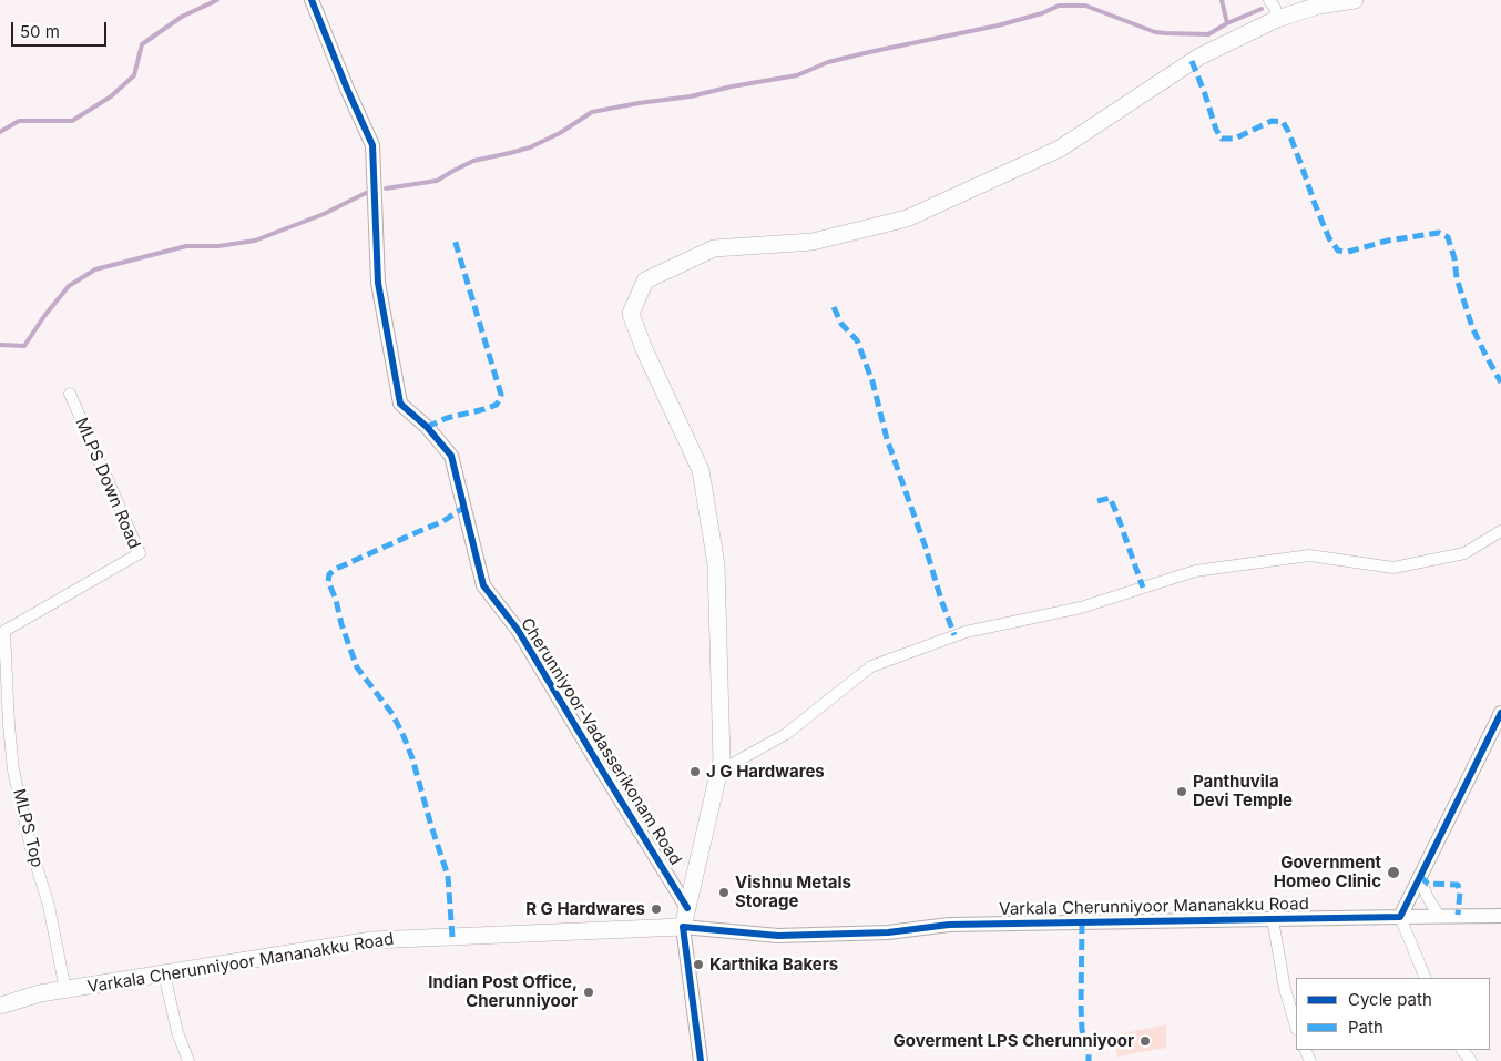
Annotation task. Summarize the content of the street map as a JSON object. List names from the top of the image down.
{
  "streets": {
    "main road": ["Varkala Cherunniyoor Mananakku Road"],
    "street": ["MLPS Down Road", "Cherunniyoor-Vadasserikonam Road", "MLPS Top"]
  },
  "crossings": [
    ["MLPS Down Road", "MLPS Top"],
    ["MLPS Top", "Varkala Cherunniyoor Mananakku Road"]
  ],
  "places": [
    "J G Hardwares",
    "Panthuvila Devi Temple",
    "Government Homeo Clinic",
    "Vishnu Metals Storage",
    "R G Hardwares",
    "Karthika Bakers",
    "Indian Post Office, Cherunniyoor",
    "Goverment LPS Cherunniyoor"
  ],
  "legend": ["Cycle path", "Path"],
  "scale_bar": "50 m"
}
